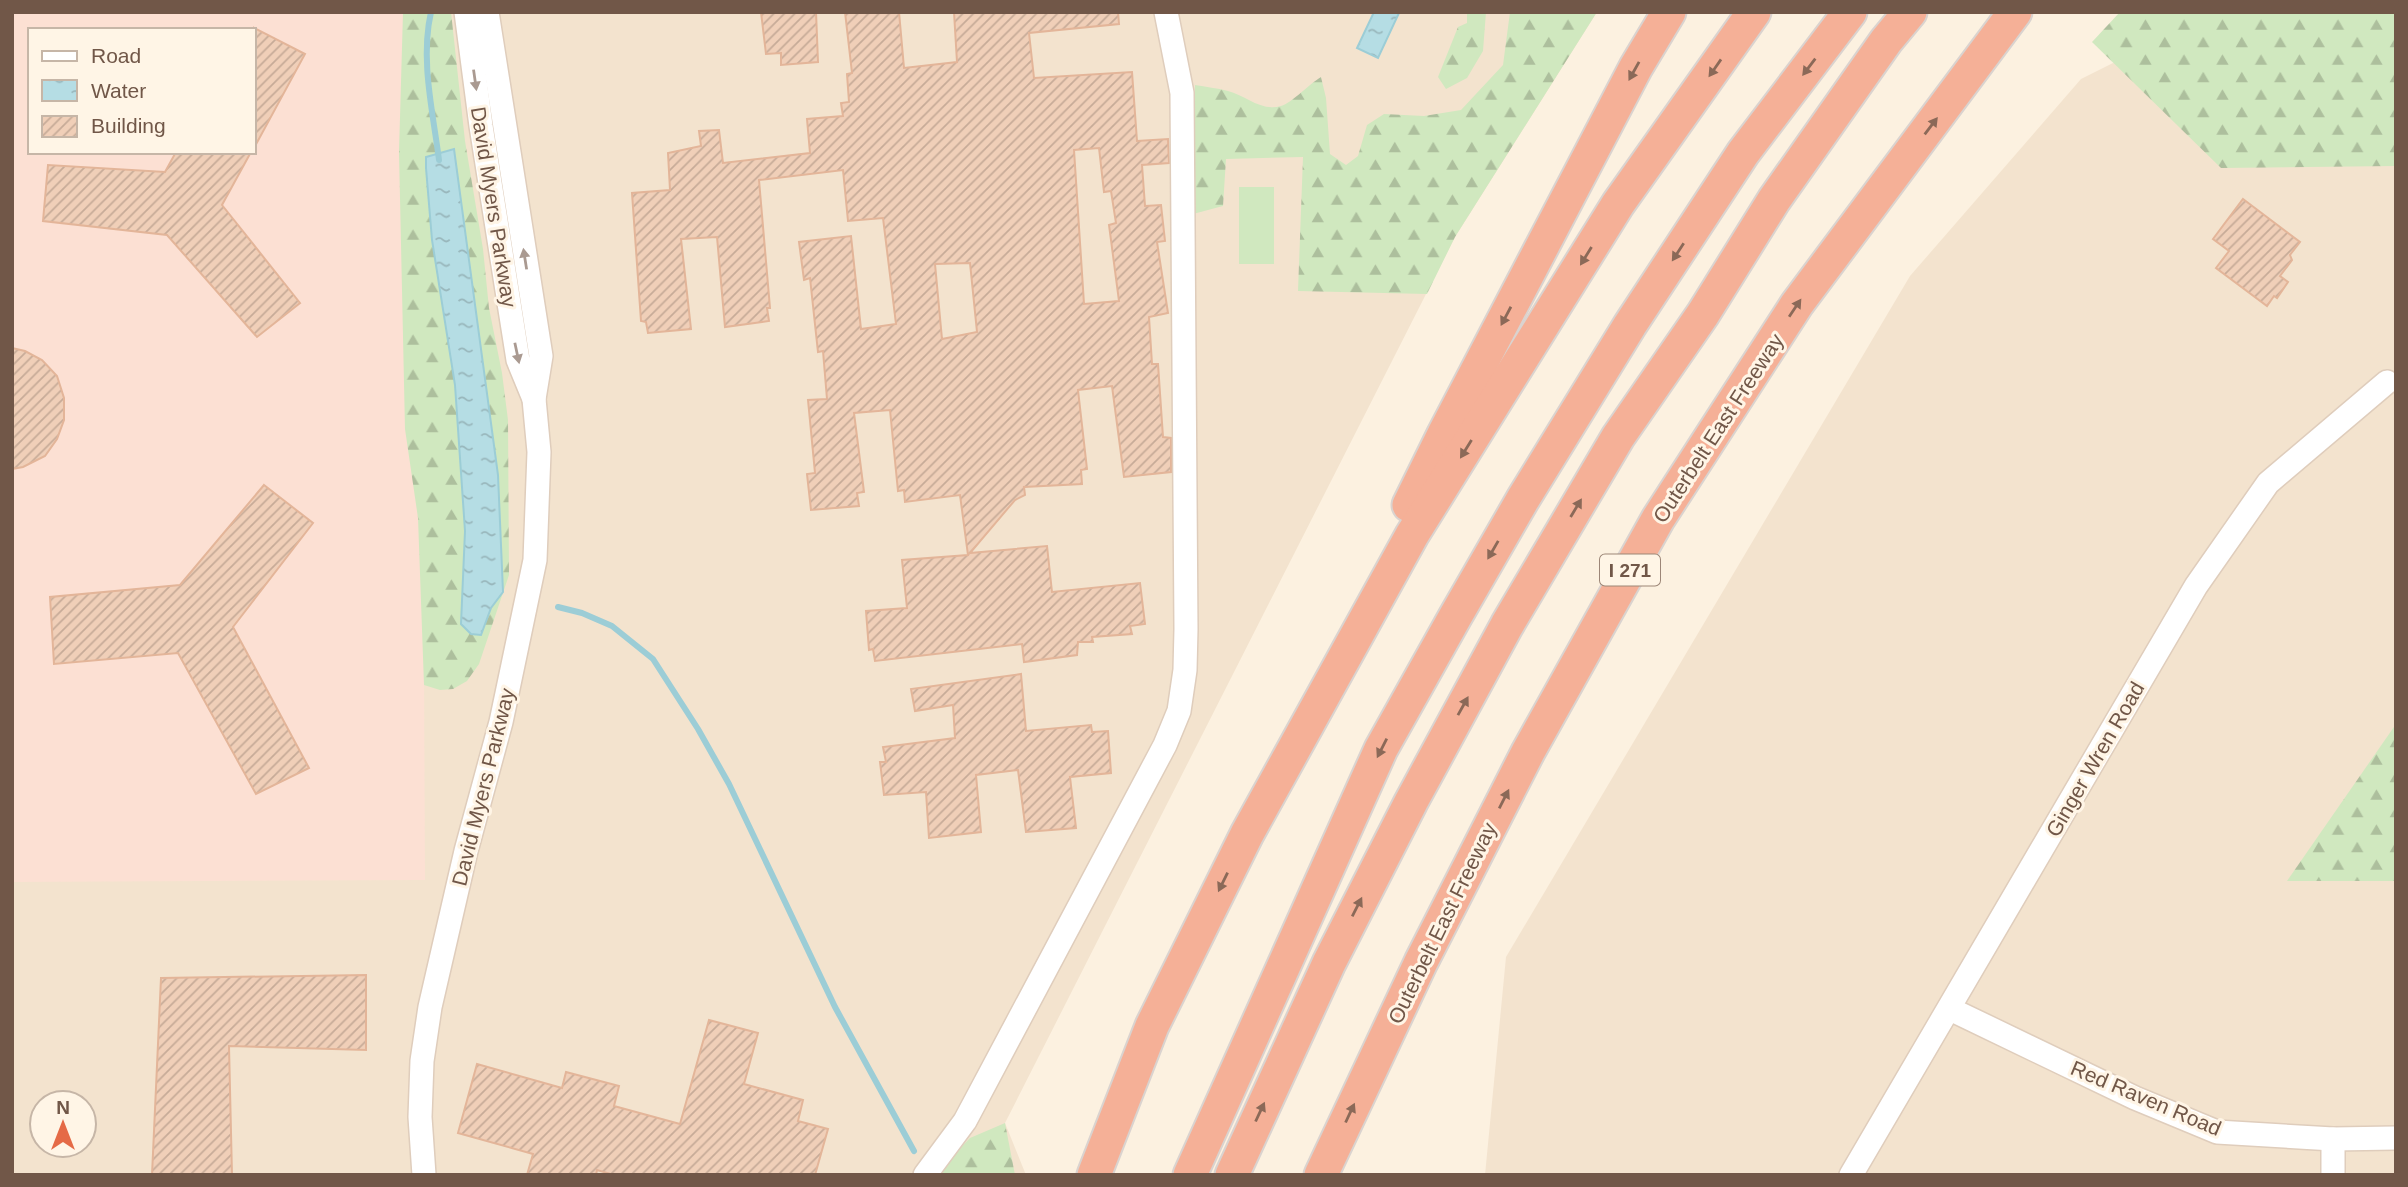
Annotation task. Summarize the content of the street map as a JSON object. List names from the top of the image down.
{
  "streets": {
    "highway": ["Outerbelt East Freeway", "I 271"],
    "street": ["David Myers Parkway", "Ginger Wren Road", "Red Raven Road"]
  },
  "crossings": [
    ["Ginger Wren Road", "Red Raven Road"]
  ],
  "legend": ["Road", "Water", "Building"],
  "north": "top"
}
